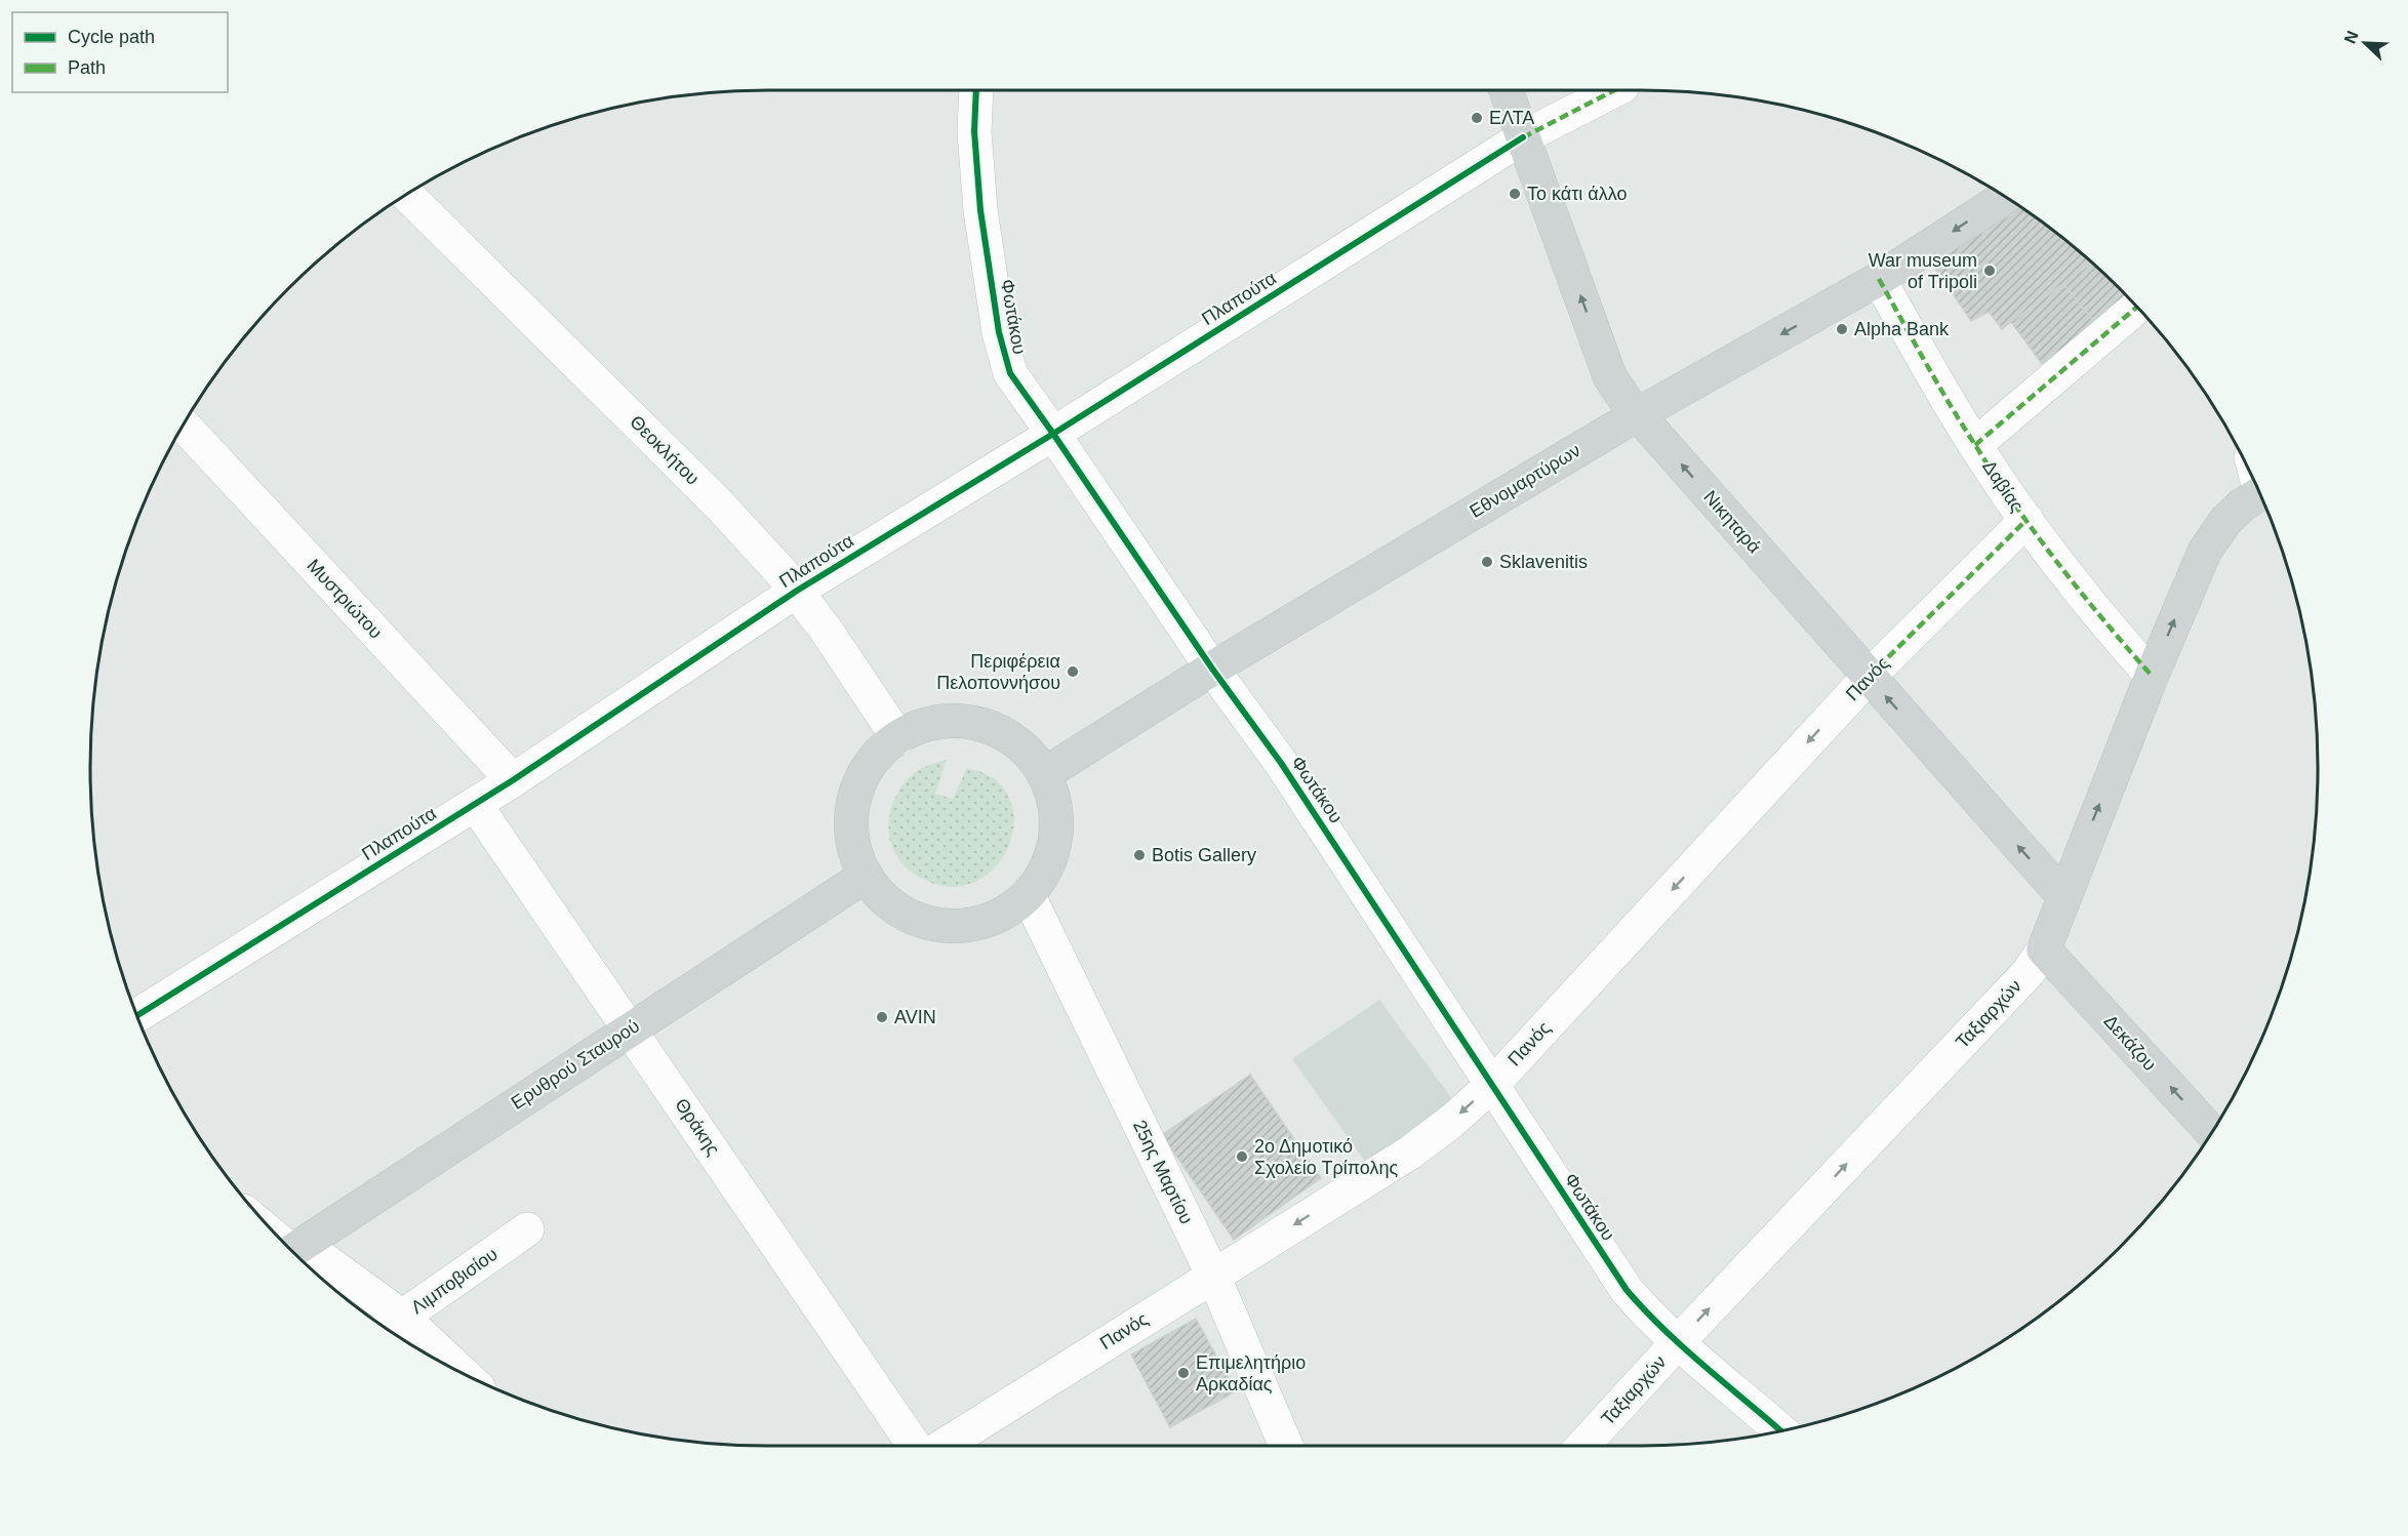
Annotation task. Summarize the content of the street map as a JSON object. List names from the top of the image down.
{
  "streets": {
    "main road": [
      "Εθνομαρτύρων",
      "Νικηταρά",
      "Ταξιαρχών",
      "Δεκάζου",
      "Ερυθρού Σταυρού"
    ],
    "street": [
      "Πλαπούτα",
      "Φωτάκου",
      "Θεοκλήτου",
      "Δαβίας",
      "Μυστριώτου",
      "Πανός",
      "Θράκης",
      "25ης Μαρτίου",
      "Λιμποβισίου"
    ]
  },
  "crossings": [
    ["Πλαπούτα", "Φωτάκου"],
    ["Πλαπούτα", "Θεοκλήτου"],
    ["Πλαπούτα", "Νικηταρά"],
    ["Πλαπούτα", "Μυστριώτου"],
    ["Πλαπούτα", "Θράκης"],
    ["Φωτάκου", "Εθνομαρτύρων"],
    ["Φωτάκου", "Πανός"],
    ["Φωτάκου", "Ταξιαρχών"],
    ["Θεοκλήτου", "Εθνομαρτύρων"],
    ["Θεοκλήτου", "Ερυθρού Σταυρού"],
    ["Θεοκλήτου", "25ης Μαρτίου"],
    ["Εθνομαρτύρων", "Δαβίας"],
    ["Εθνομαρτύρων", "Νικηταρά"],
    ["Εθνομαρτύρων", "Ερυθρού Σταυρού"],
    ["Εθνομαρτύρων", "25ης Μαρτίου"],
    ["Δαβίας", "Πανός"],
    ["Δαβίας", "Ταξιαρχών"],
    ["Νικηταρά", "Πανός"],
    ["Νικηταρά", "Ταξιαρχών"],
    ["Πανός", "25ης Μαρτίου"],
    ["Ταξιαρχών", "Δεκάζου"],
    ["Ερυθρού Σταυρού", "Θράκης"],
    ["Ερυθρού Σταυρού", "25ης Μαρτίου"]
  ],
  "one_way": [
    "Εθνομαρτύρων",
    "Νικηταρά",
    "Πανός",
    "Ταξιαρχών",
    "Δεκάζου"
  ],
  "places": [
    "ΕΛΤΑ",
    "Το κάτι άλλο",
    "War museum of Tripoli",
    "Alpha Bank",
    "Sklavenitis",
    "Περιφέρεια Πελοποννήσου",
    "Botis Gallery",
    "AVIN",
    "2ο Δημοτικό Σχολείο Τρίπολης",
    "Επιμελητήριο Αρκαδίας"
  ],
  "legend": ["Cycle path", "Path"],
  "north": "top left"
}
